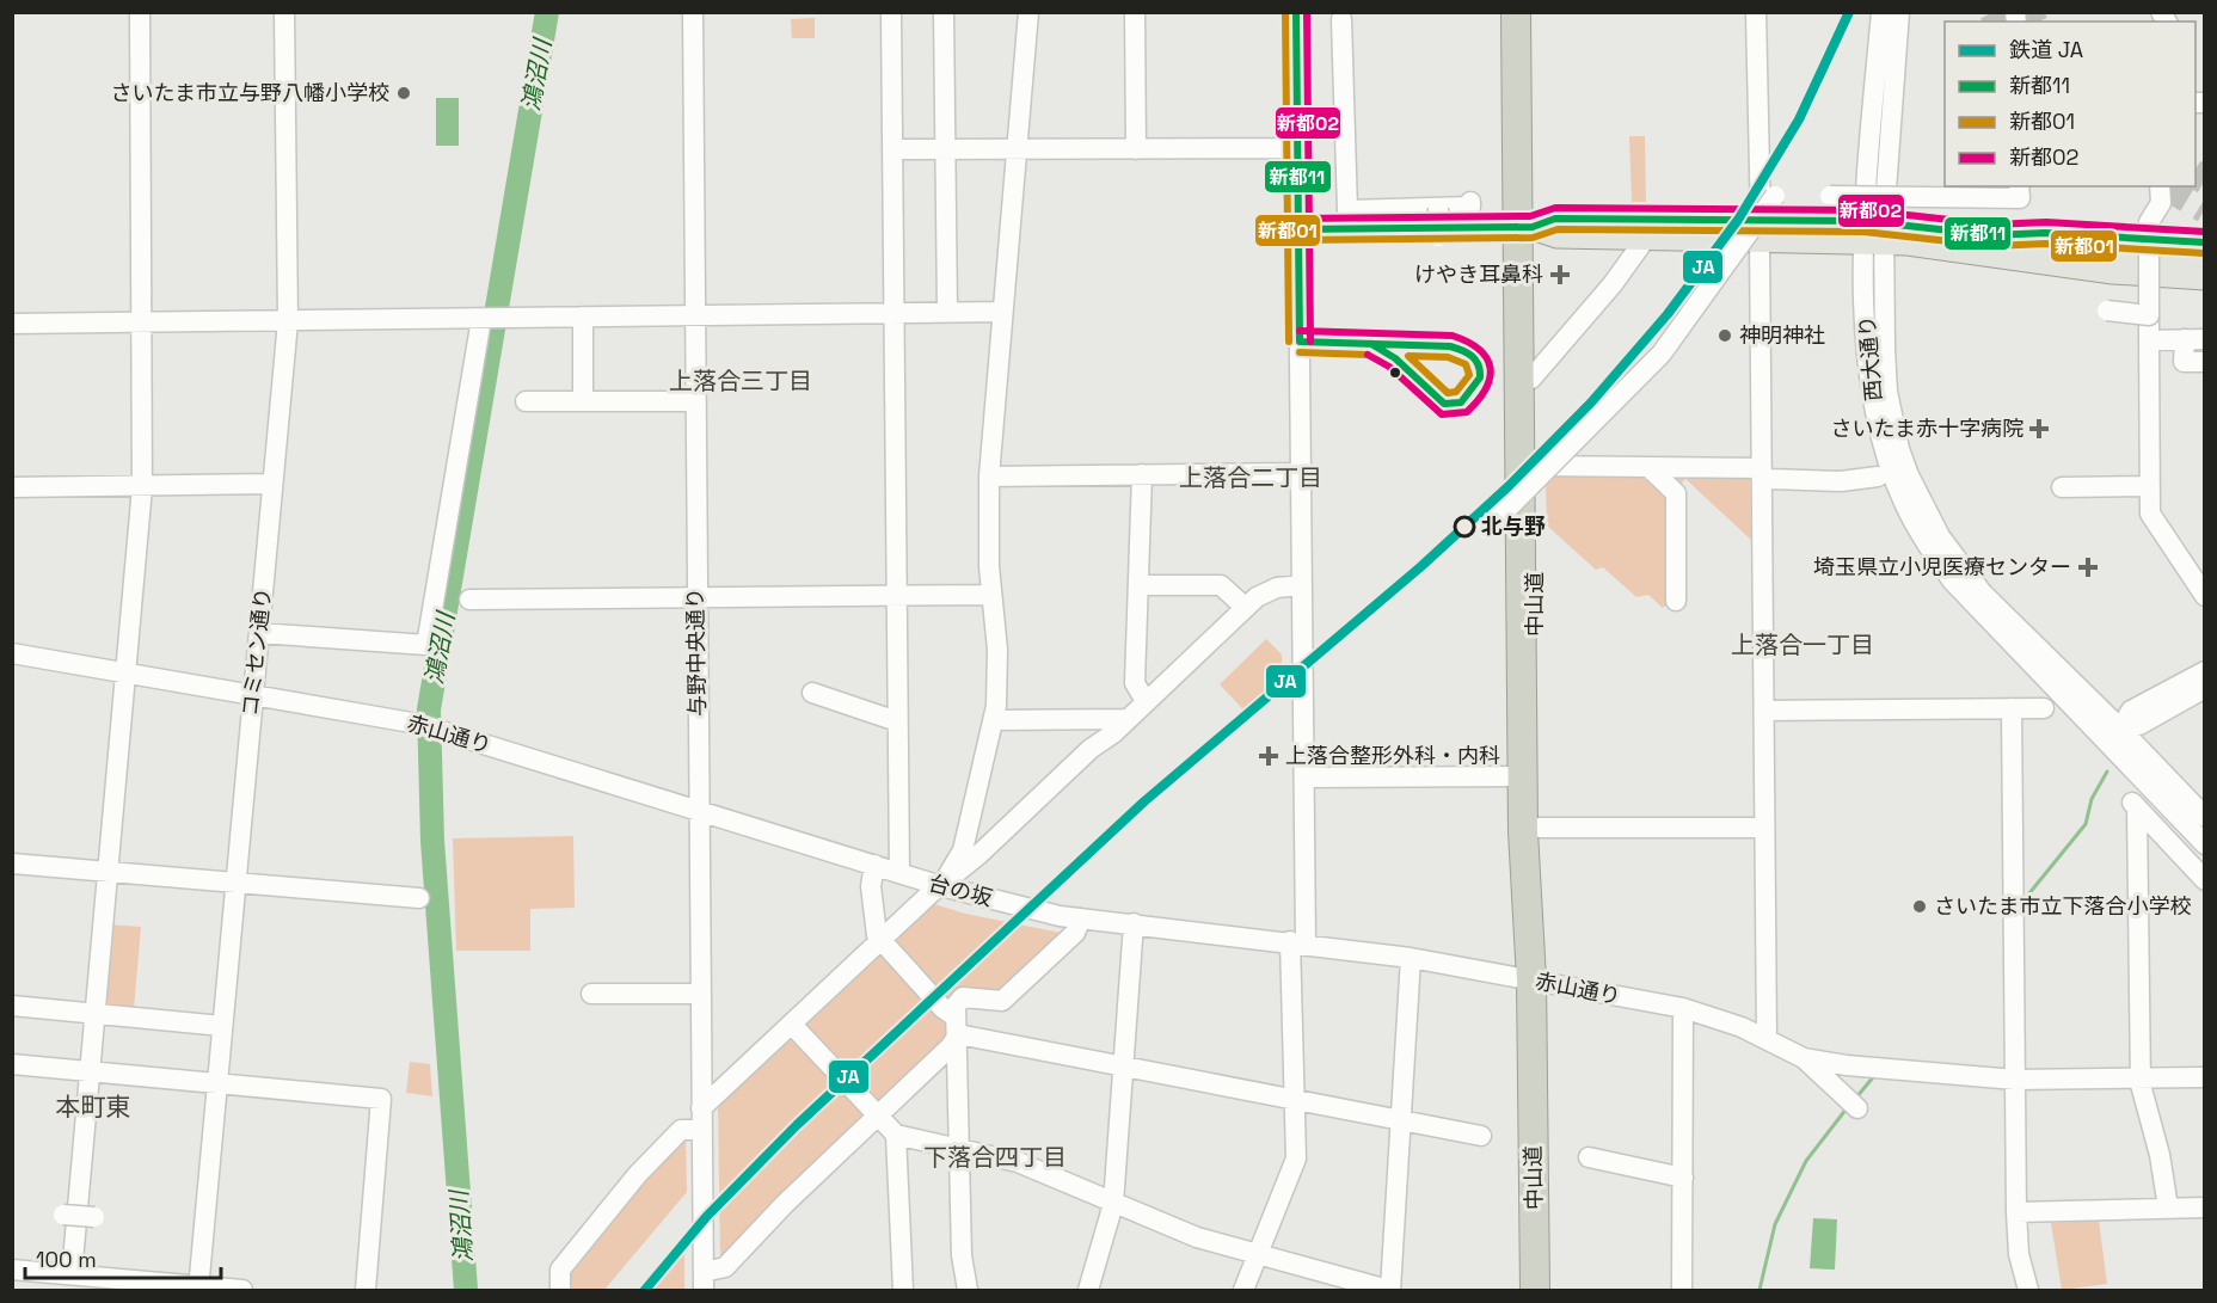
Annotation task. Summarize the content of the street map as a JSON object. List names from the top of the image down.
{
  "streets": {
    "highway": ["中山道"],
    "street": [
      "西大通り",
      "コミセン通り",
      "与野中央通り",
      "赤山通り",
      "台の坂"
    ]
  },
  "crossings": [
    ["中山道", "赤山通り"],
    ["コミセン通り", "赤山通り"],
    ["与野中央通り", "赤山通り"],
    ["赤山通り", "台の坂"]
  ],
  "districts": [
    "上落合三丁目",
    "上落合二丁目",
    "上落合一丁目",
    "本町東",
    "下落合四丁目"
  ],
  "water": ["鴻沼川"],
  "places": {
    "other": [
      "さいたま市立与野八幡小学校",
      "神明神社",
      "北与野",
      "さいたま市立下落合小学校"
    ],
    "health": [
      "けやき耳鼻科",
      "さいたま赤十字病院",
      "埼玉県立小児医療センター",
      "上落合整形外科・内科"
    ]
  },
  "lines": [
    "rail line JA",
    "transit line 新都11",
    "transit line 新都01",
    "transit line 新都02"
  ],
  "legend": [
    "鉄道 JA",
    "新都11",
    "新都01",
    "新都02"
  ],
  "scale_bar": "100 m"
}
